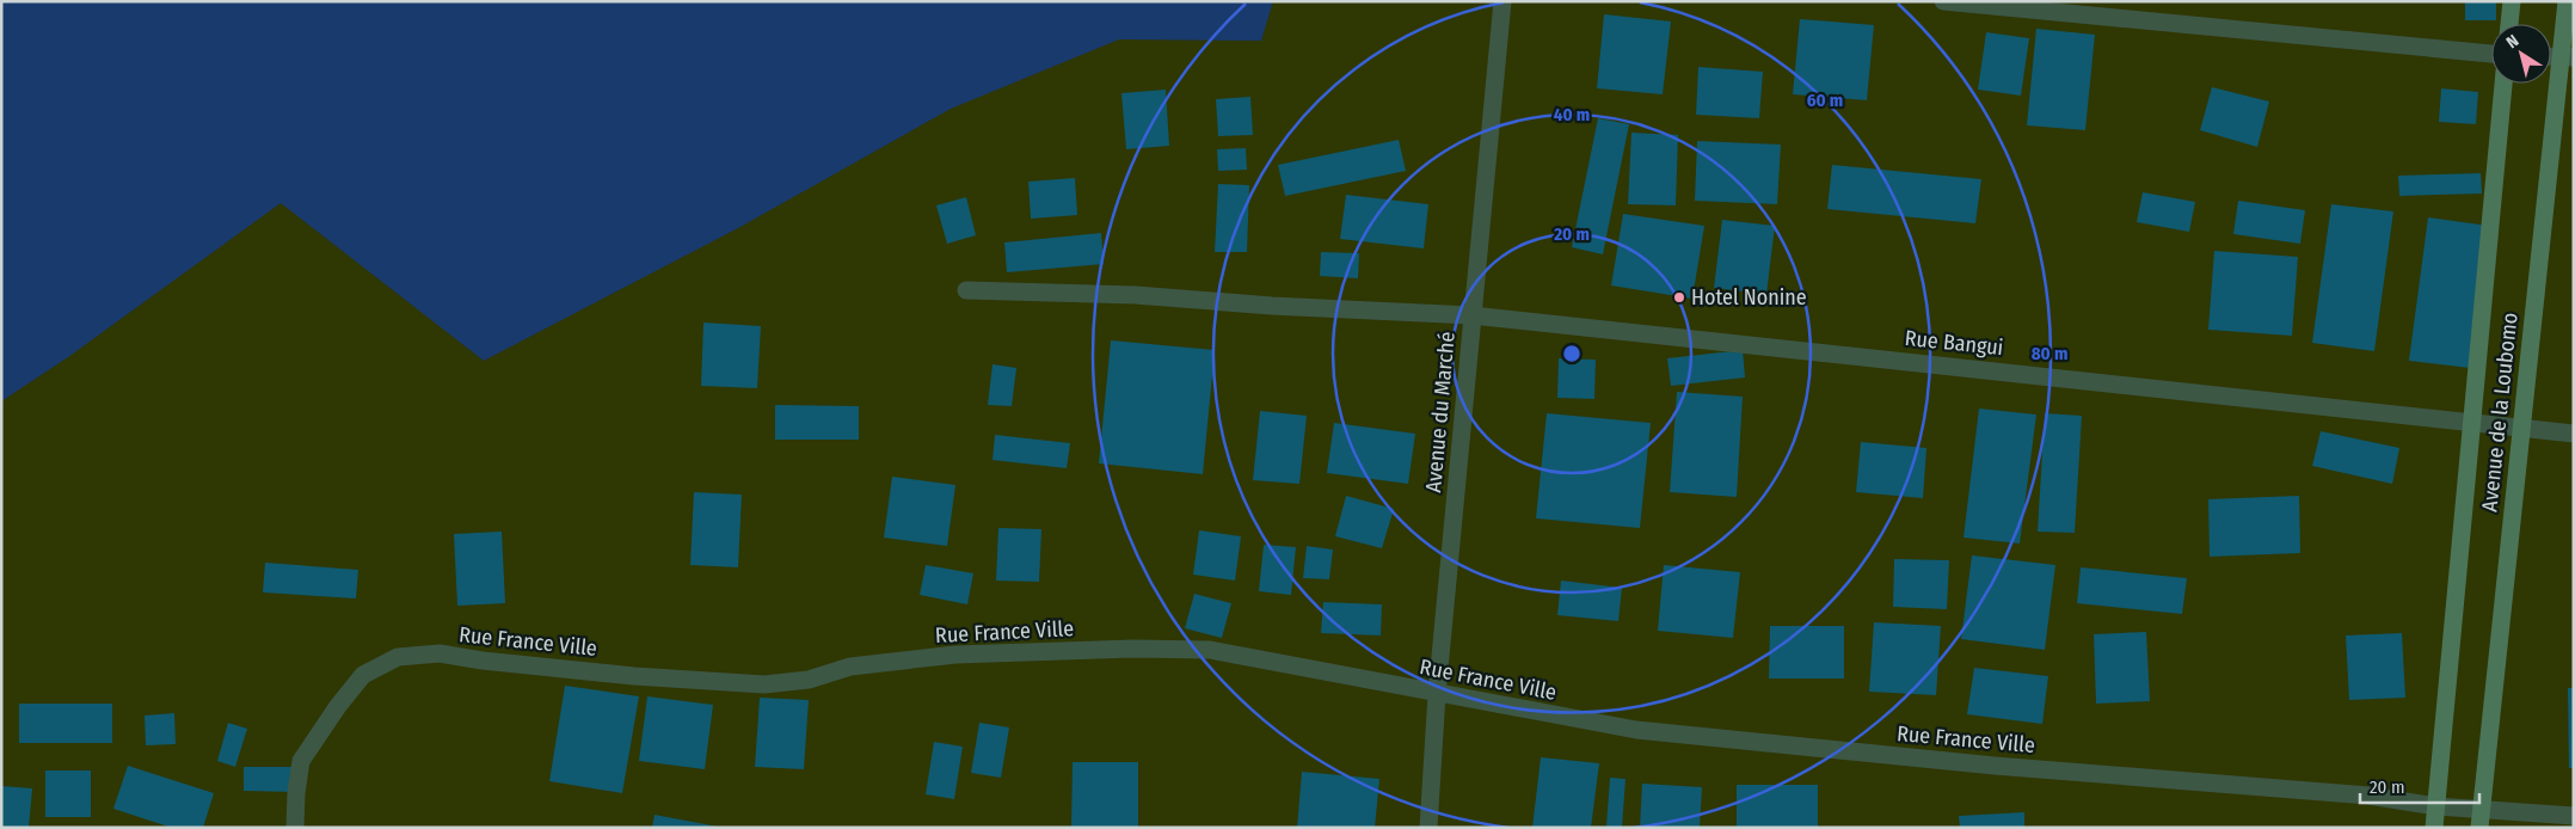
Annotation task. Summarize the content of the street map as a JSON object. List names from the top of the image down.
{
  "streets": {
    "street": [
      "Rue Bangui",
      "Avenue du Marché",
      "Avenue de la Loubomo",
      "Rue France Ville"
    ]
  },
  "crossings": [
    ["Rue Bangui", "Avenue du Marché"],
    ["Rue Bangui", "Avenue de la Loubomo"],
    ["Avenue du Marché", "Rue France Ville"],
    ["Avenue de la Loubomo", "Rue France Ville"]
  ],
  "places": ["Hotel Nonine"],
  "scale_bar": "20 m",
  "north": "top left",
  "rings": [
    "60 m",
    "40 m",
    "20 m",
    "80 m"
  ]
}
